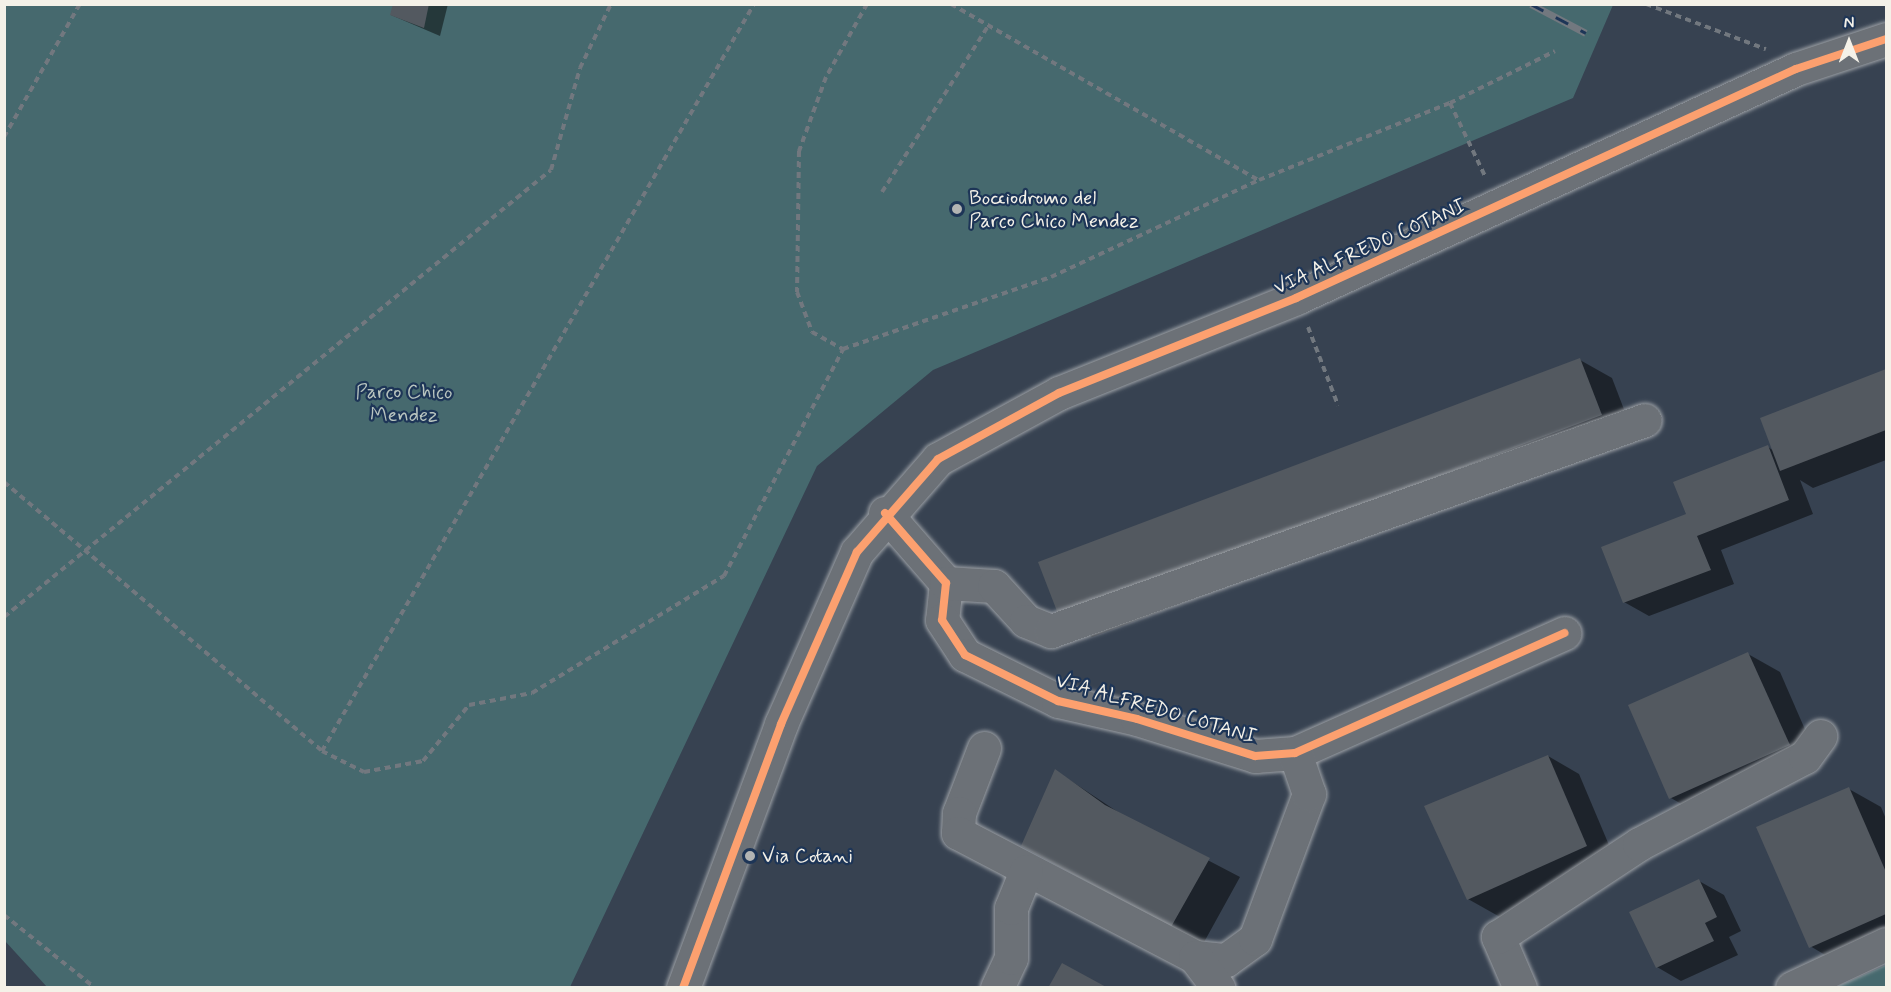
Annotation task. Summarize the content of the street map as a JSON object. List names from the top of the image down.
{
  "streets": {
    "street": ["VIA ALFREDO COTANI"]
  },
  "parks": ["Parco Chico Mendez"],
  "places": ["Bocciodromo del Parco Chico Mendez", "Via Cotani"],
  "north": "top"
}
